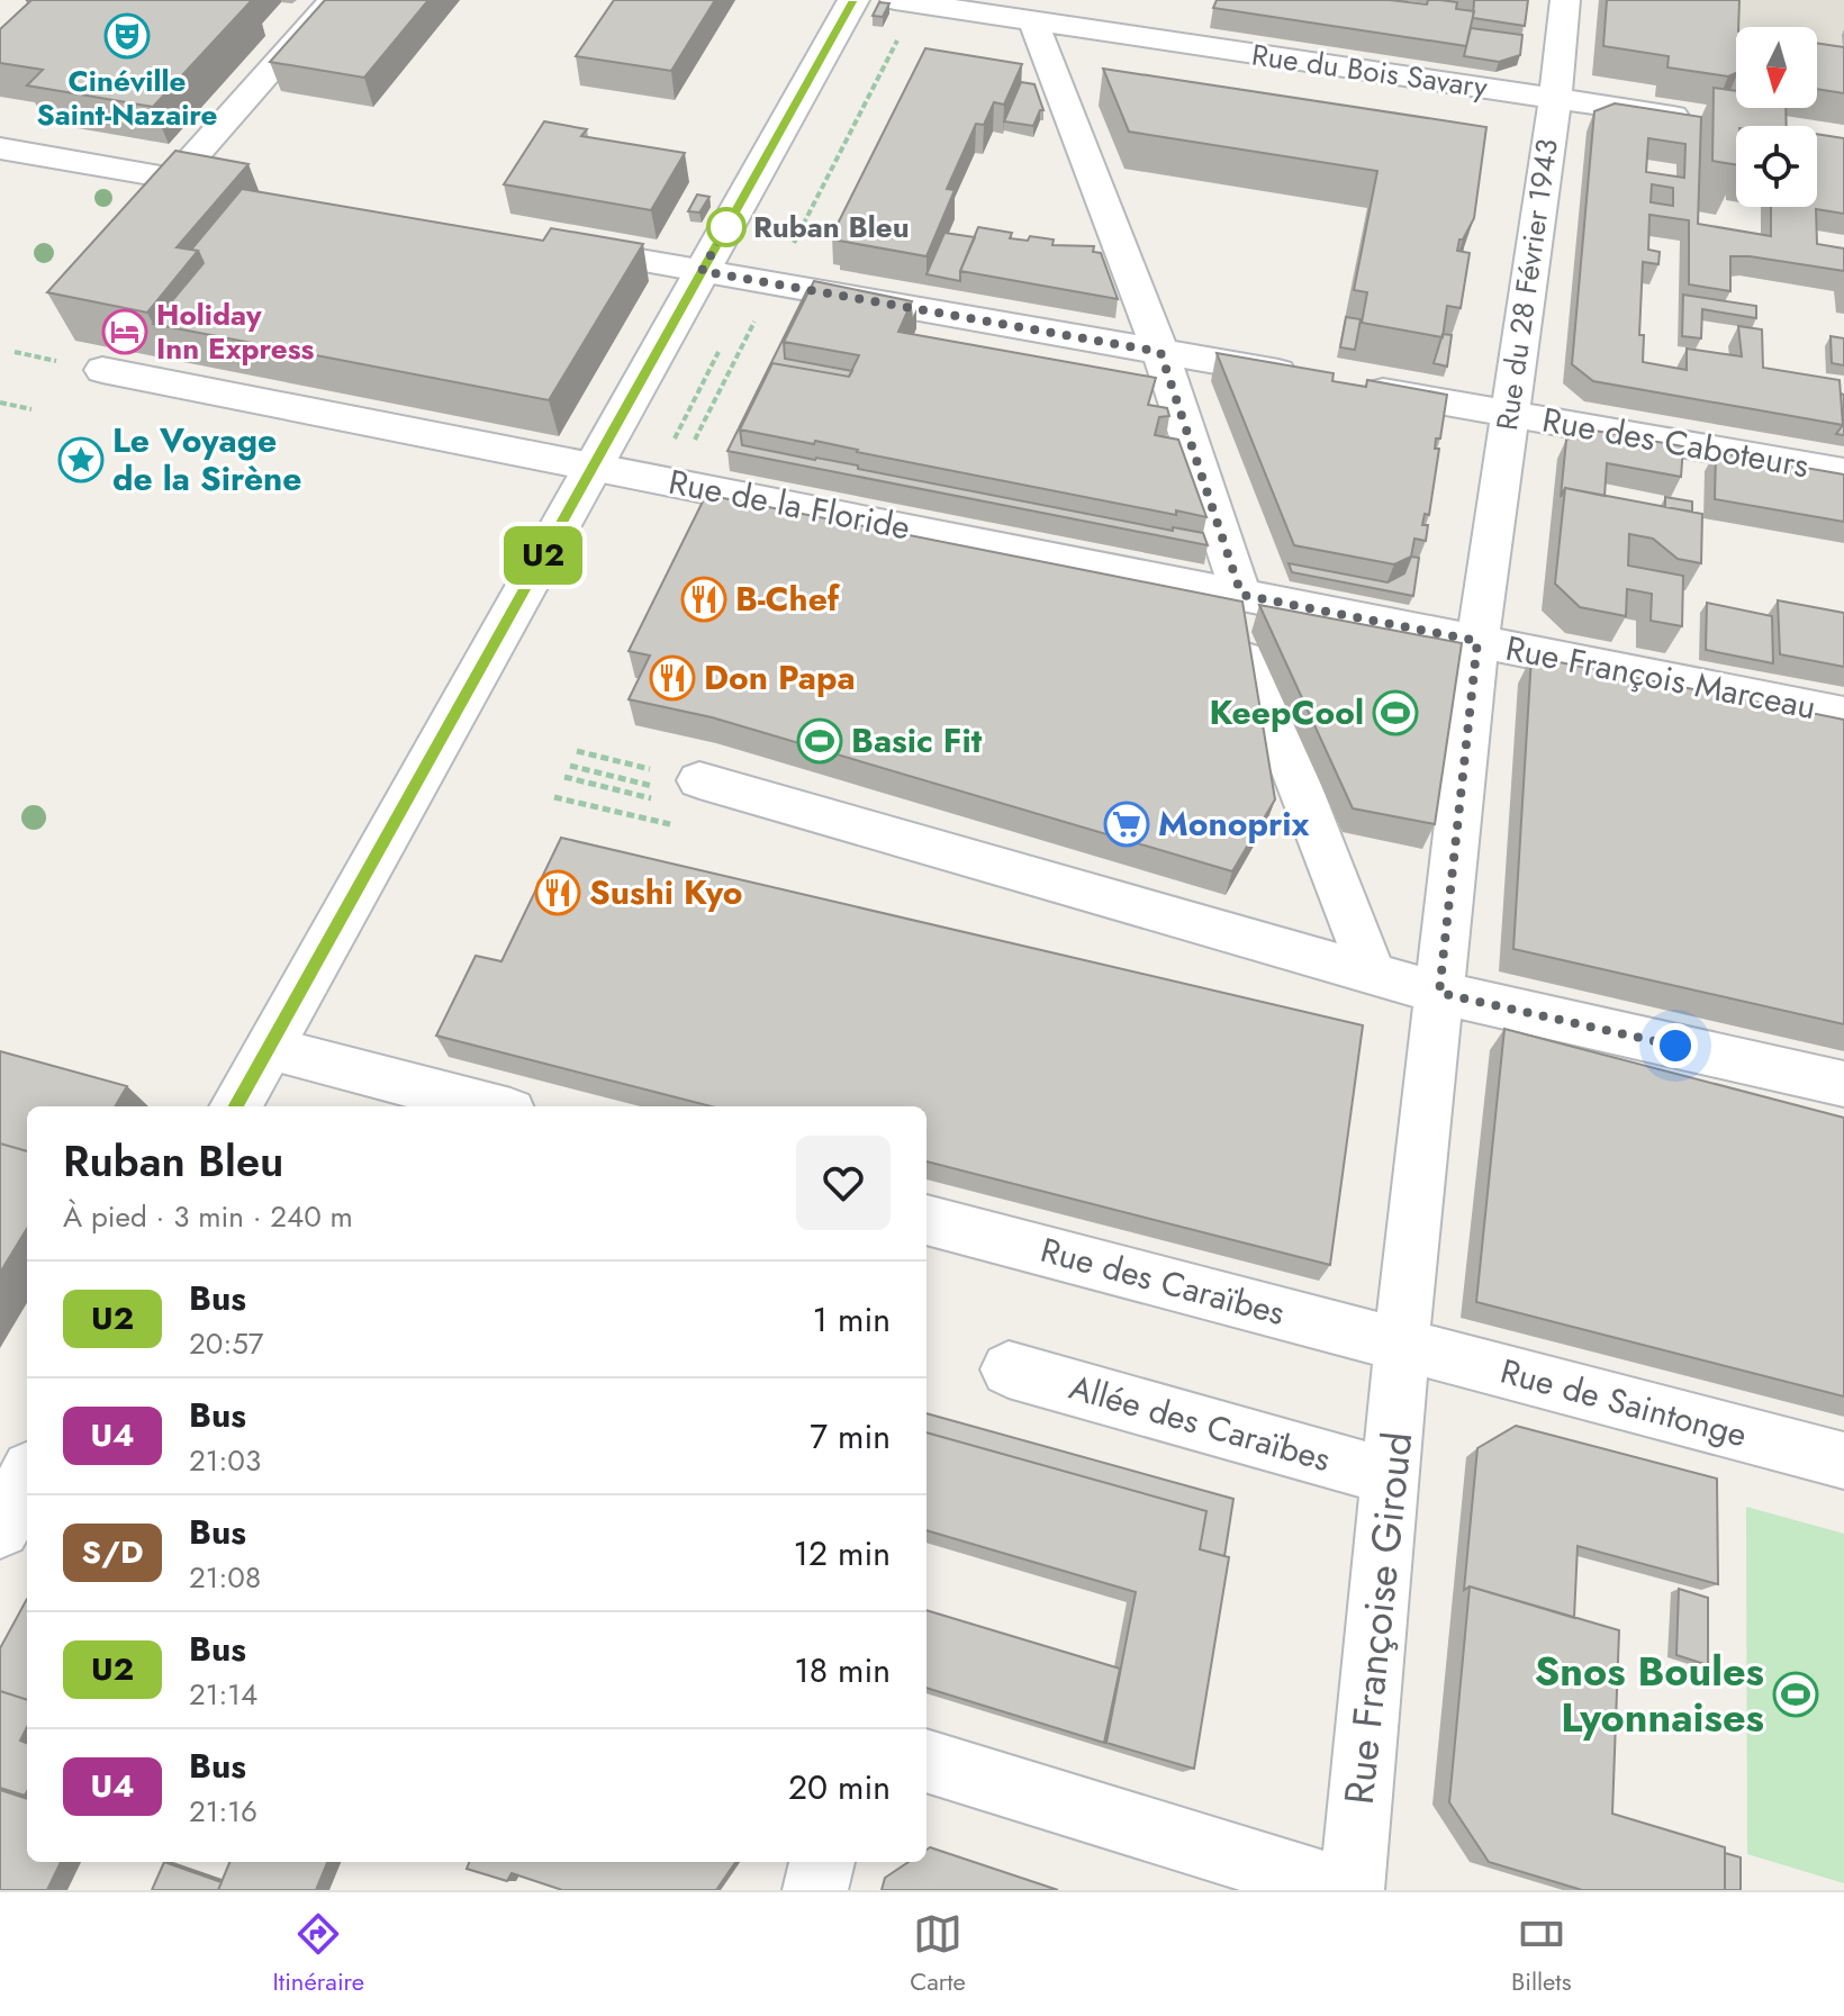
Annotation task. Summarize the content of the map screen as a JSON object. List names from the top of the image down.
{
  "streets": {
    "street": [
      "Rue du Bois Savary",
      "Rue du 28 Février 1943",
      "Rue des Caboteurs",
      "Rue de la Floride",
      "Rue François Marceau",
      "Rue des Caraïbes",
      "Rue de Saintonge",
      "Allée des Caraïbes",
      "Rue Françoise Giroud"
    ]
  },
  "crossings": [
    ["Rue du Bois Savary", "Rue du 28 Février 1943"],
    ["Rue du 28 Février 1943", "Rue des Caboteurs"],
    ["Rue du 28 Février 1943", "Rue de la Floride"],
    ["Rue du 28 Février 1943", "Rue François Marceau"],
    ["Rue du 28 Février 1943", "Rue Françoise Giroud"],
    ["Rue de la Floride", "Rue François Marceau"],
    ["Rue des Caraïbes", "Rue de Saintonge"],
    ["Rue des Caraïbes", "Rue Françoise Giroud"],
    ["Rue de Saintonge", "Rue Françoise Giroud"],
    ["Allée des Caraïbes", "Rue Françoise Giroud"]
  ],
  "places": {
    "theatre": ["Cinéville Saint-Nazaire"],
    "other": ["Ruban Bleu"],
    "hotel": ["Holiday Inn Express"],
    "place": ["Le Voyage de la Sirène"],
    "restaurant": ["B-Chef", "Don Papa", "Sushi Kyo"],
    "sports": ["KeepCool", "Basic Fit", "Snos Boules Lyonnaises"],
    "supermarket": ["Monoprix"]
  },
  "lines": ["bus line U2"],
  "north": "bottom",
  "page": {
    "on_map": "U2",
    "heading": ["Ruban Bleu", "À pied · 3 min · 240 m"],
    "list": [
      {
        "mark": "U2",
        "name": "Bus",
        "note": "20:57",
        "value": "1 min"
      },
      {
        "mark": "U4",
        "name": "Bus",
        "note": "21:03",
        "value": "7 min"
      },
      {
        "mark": "S/D",
        "name": "Bus",
        "note": "21:08",
        "value": "12 min"
      },
      {
        "mark": "U2",
        "name": "Bus",
        "note": "21:14",
        "value": "18 min"
      },
      {
        "mark": "U4",
        "name": "Bus",
        "note": "21:16",
        "value": "20 min"
      }
    ],
    "tabs": ["Itinéraire", "Carte", "Billets"]
  }
}
